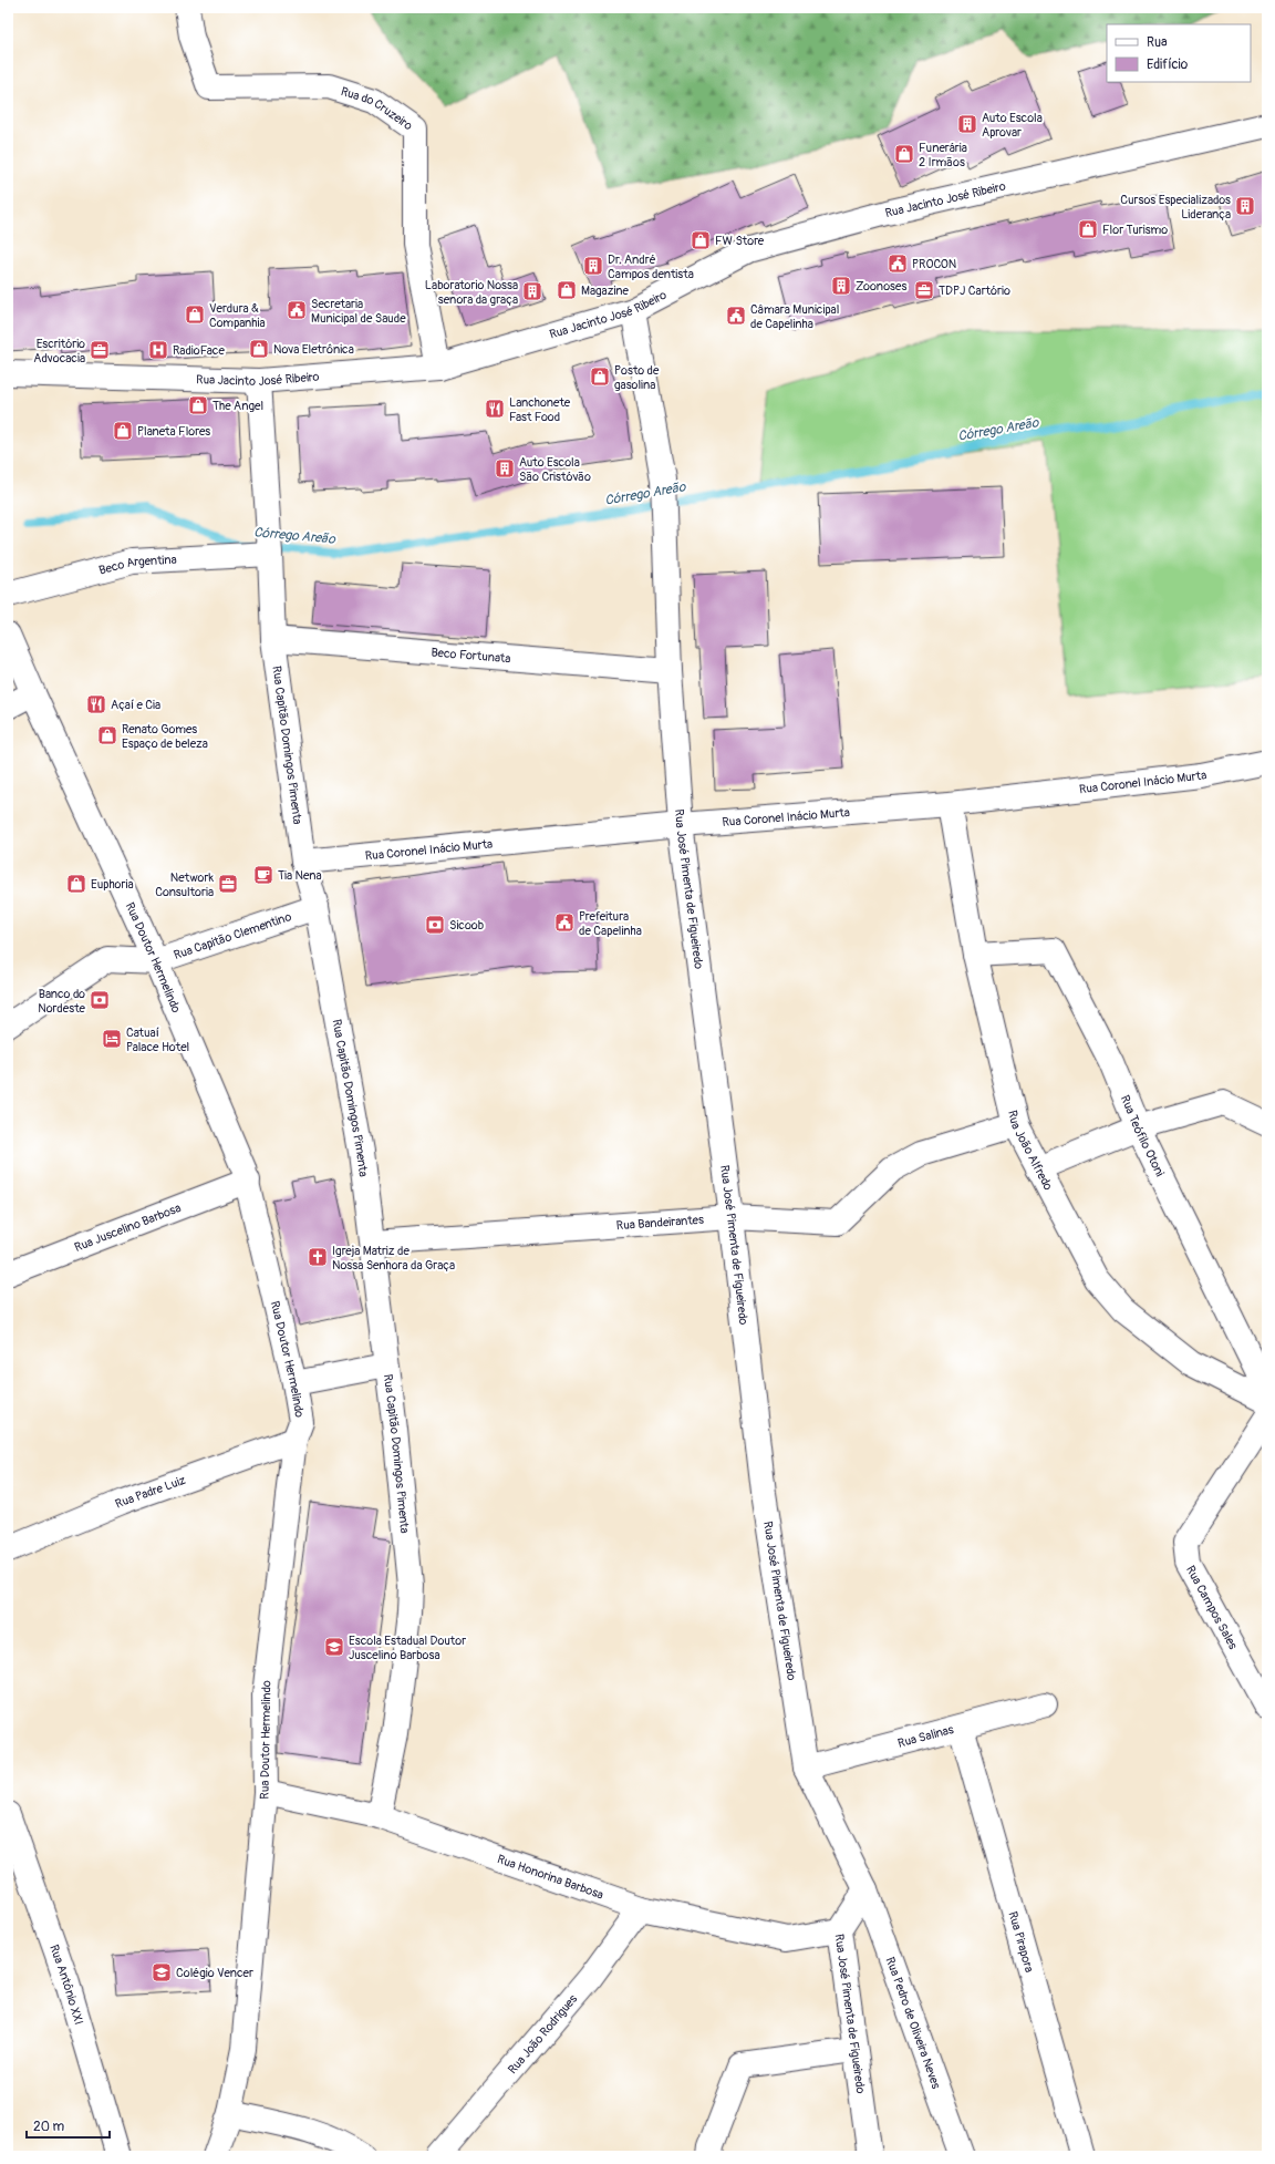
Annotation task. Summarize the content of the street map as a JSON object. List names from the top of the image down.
{
  "streets": {
    "street": [
      "Rua do Cruzeiro",
      "Rua Jacinto José Ribeiro",
      "Beco Argentina",
      "Beco Fortunata",
      "Rua Capitão Domingos Pimenta",
      "Rua Coronel Inácio Murta",
      "Rua José Pimenta de Figueiredo",
      "Rua Capitão Clementino",
      "Rua Doutor Hermelindo",
      "Rua Teófilo Otoni",
      "Rua João Alfredo",
      "Rua Bandeirantes",
      "Rua Juscelino Barbosa",
      "Rua Padre Luiz",
      "Rua Campos Sales",
      "Rua Salinas",
      "Rua Honorina Barbosa",
      "Rua Pirapora",
      "Rua Antônio XXI",
      "Rua Pedro de Oliveira Neves",
      "Rua João Rodrigues"
    ]
  },
  "crossings": [
    ["Rua do Cruzeiro", "Rua Jacinto José Ribeiro"],
    ["Rua Jacinto José Ribeiro", "Rua Capitão Domingos Pimenta"],
    ["Rua Jacinto José Ribeiro", "Rua José Pimenta de Figueiredo"],
    ["Beco Argentina", "Rua Capitão Domingos Pimenta"],
    ["Beco Fortunata", "Rua Capitão Domingos Pimenta"],
    ["Beco Fortunata", "Rua José Pimenta de Figueiredo"],
    ["Rua Capitão Domingos Pimenta", "Rua Coronel Inácio Murta"],
    ["Rua Capitão Domingos Pimenta", "Rua Capitão Clementino"],
    ["Rua Capitão Domingos Pimenta", "Rua Bandeirantes"],
    ["Rua Capitão Domingos Pimenta", "Rua Honorina Barbosa"],
    ["Rua Coronel Inácio Murta", "Rua José Pimenta de Figueiredo"],
    ["Rua Coronel Inácio Murta", "Rua João Alfredo"],
    ["Rua José Pimenta de Figueiredo", "Rua Bandeirantes"],
    ["Rua José Pimenta de Figueiredo", "Rua Salinas"],
    ["Rua José Pimenta de Figueiredo", "Rua Honorina Barbosa"],
    ["Rua José Pimenta de Figueiredo", "Rua Pedro de Oliveira Neves"],
    ["Rua Capitão Clementino", "Rua Doutor Hermelindo"],
    ["Rua Doutor Hermelindo", "Rua Juscelino Barbosa"],
    ["Rua Doutor Hermelindo", "Rua Padre Luiz"],
    ["Rua Doutor Hermelindo", "Rua Honorina Barbosa"],
    ["Rua Teófilo Otoni", "Rua João Alfredo"],
    ["Rua João Alfredo", "Rua Bandeirantes"],
    ["Rua Salinas", "Rua Pirapora"],
    ["Rua Honorina Barbosa", "Rua João Rodrigues"]
  ],
  "water": ["Córrego Areão"],
  "places": {
    "building": [
      "Auto Escola Aprovar",
      "Cursos Especializados Liderança",
      "Dr. André Campos dentista",
      "Zoonoses",
      "Laboratorio Nossa senora da graça",
      "Auto Escola São Cristóvão"
    ],
    "shop": [
      "Funerária 2 Irmãos",
      "Flor Turismo",
      "FW Store",
      "Magazine",
      "Verdura & Companhia",
      "Nova Eletrônica",
      "Posto de gasolina",
      "The Angel",
      "Planeta Flores",
      "Renato Gomes Espaço de beleza",
      "Euphoria"
    ],
    "public building": [
      "PROCON",
      "Secretaria Municipal de Saude",
      "Câmara Municipal de Capelinha",
      "Prefeitura de Capelinha"
    ],
    "office": ["TDPJ Cartório", "Escritório Advocacia", "Network Consultoria"],
    "hospital": ["RadioFace"],
    "restaurant": ["Lanchonete Fast Food", "Açaí e Cia"],
    "cafe": ["Tia Nena"],
    "bank": ["Sicoob", "Banco do Nordeste"],
    "hotel": ["Catuaí Palace Hotel"],
    "church": ["Igreja Matriz de Nossa Senhora da Graça"],
    "school or university": ["Escola Estadual Doutor Juscelino Barbosa", "Colégio Vencer"]
  },
  "legend": ["Rua", "Edifício"],
  "scale_bar": "20 m"
}
